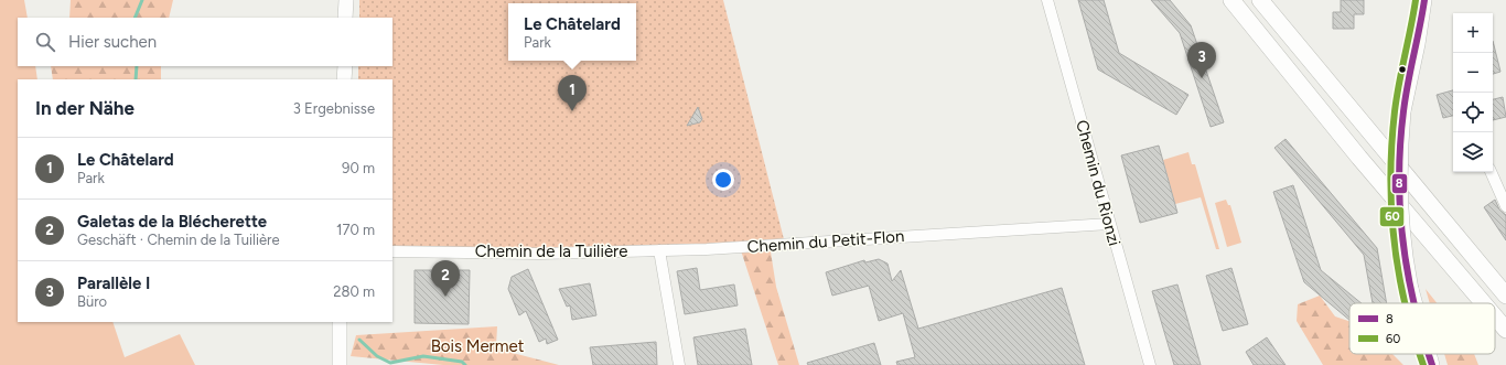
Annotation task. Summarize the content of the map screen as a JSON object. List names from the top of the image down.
{
  "streets": {
    "street": ["Chemin du Rionzi", "Chemin du Petit-Flon", "Chemin de la Tuilière"]
  },
  "crossings": [
    ["Chemin du Rionzi", "Chemin du Petit-Flon"],
    ["Chemin du Petit-Flon", "Chemin de la Tuilière"]
  ],
  "parks": ["Bois Mermet"],
  "lines": ["transit line 8", "transit line 60"],
  "legend": ["8", "60"],
  "page": {
    "popup": ["Le Châtelard", "Park"],
    "map_buttons": ["+", "−"],
    "search": "Hier suchen",
    "pins": ["3", "1", "2"],
    "heading": ["In der Nähe", "3 Ergebnisse"],
    "list": [
      {
        "mark": "1",
        "name": "Le Châtelard",
        "note": "Park",
        "value": "90 m"
      },
      {
        "mark": "2",
        "name": "Galetas de la Blécherette",
        "note": "Geschäft · Chemin de la Tuilière",
        "value": "170 m"
      },
      {
        "mark": "3",
        "name": "Parallèle I",
        "note": "Büro",
        "value": "280 m"
      }
    ]
  }
}
